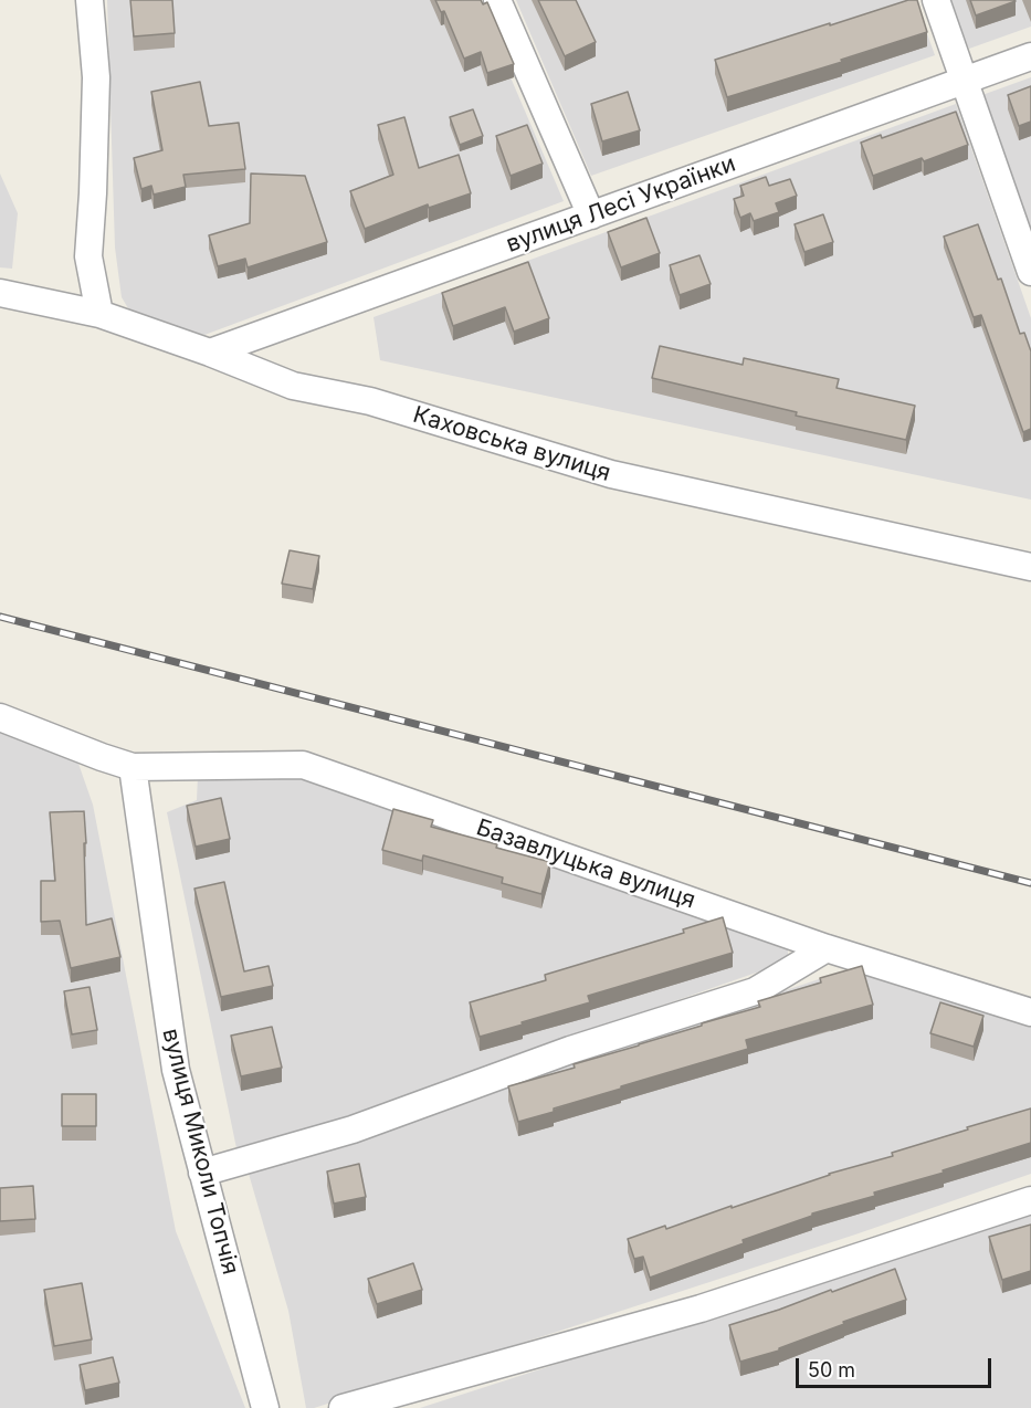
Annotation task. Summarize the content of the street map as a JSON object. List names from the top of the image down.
{
  "streets": {
    "street": [
      "вулиця Лесі Українки",
      "Каховська вулиця",
      "Базавлуцька вулиця",
      "вулиця Миколи Топчія"
    ]
  },
  "crossings": [
    ["вулиця Лесі Українки", "Каховська вулиця"],
    ["Базавлуцька вулиця", "вулиця Миколи Топчія"]
  ],
  "scale_bar": "50 m"
}
